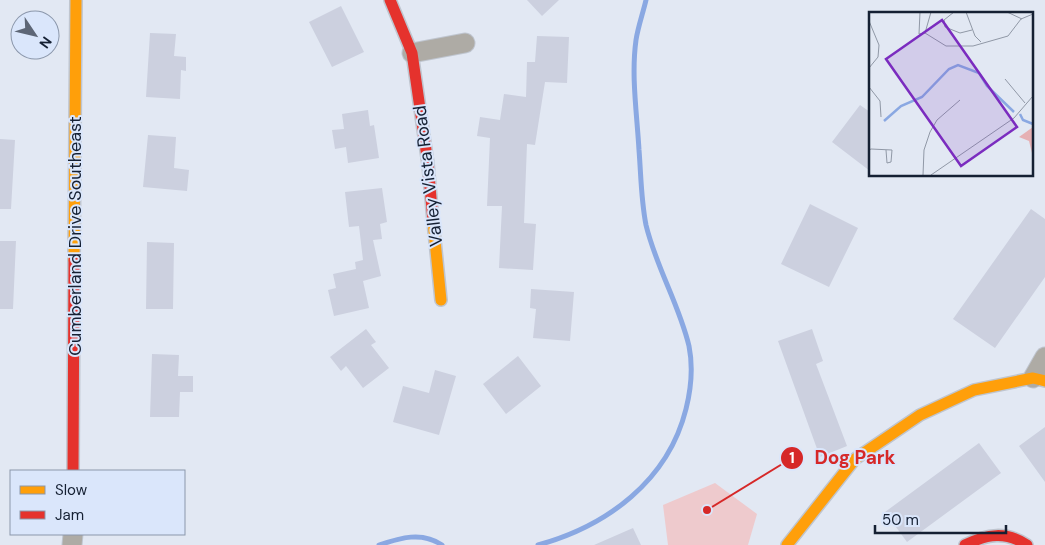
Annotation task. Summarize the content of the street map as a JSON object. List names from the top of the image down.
{
  "streets": {
    "street": ["Valley Vista Road", "Cumberland Drive Southeast"]
  },
  "places": ["Dog Park"],
  "legend": ["Slow", "Jam"],
  "scale_bar": "50 m",
  "north": "bottom right"
}
